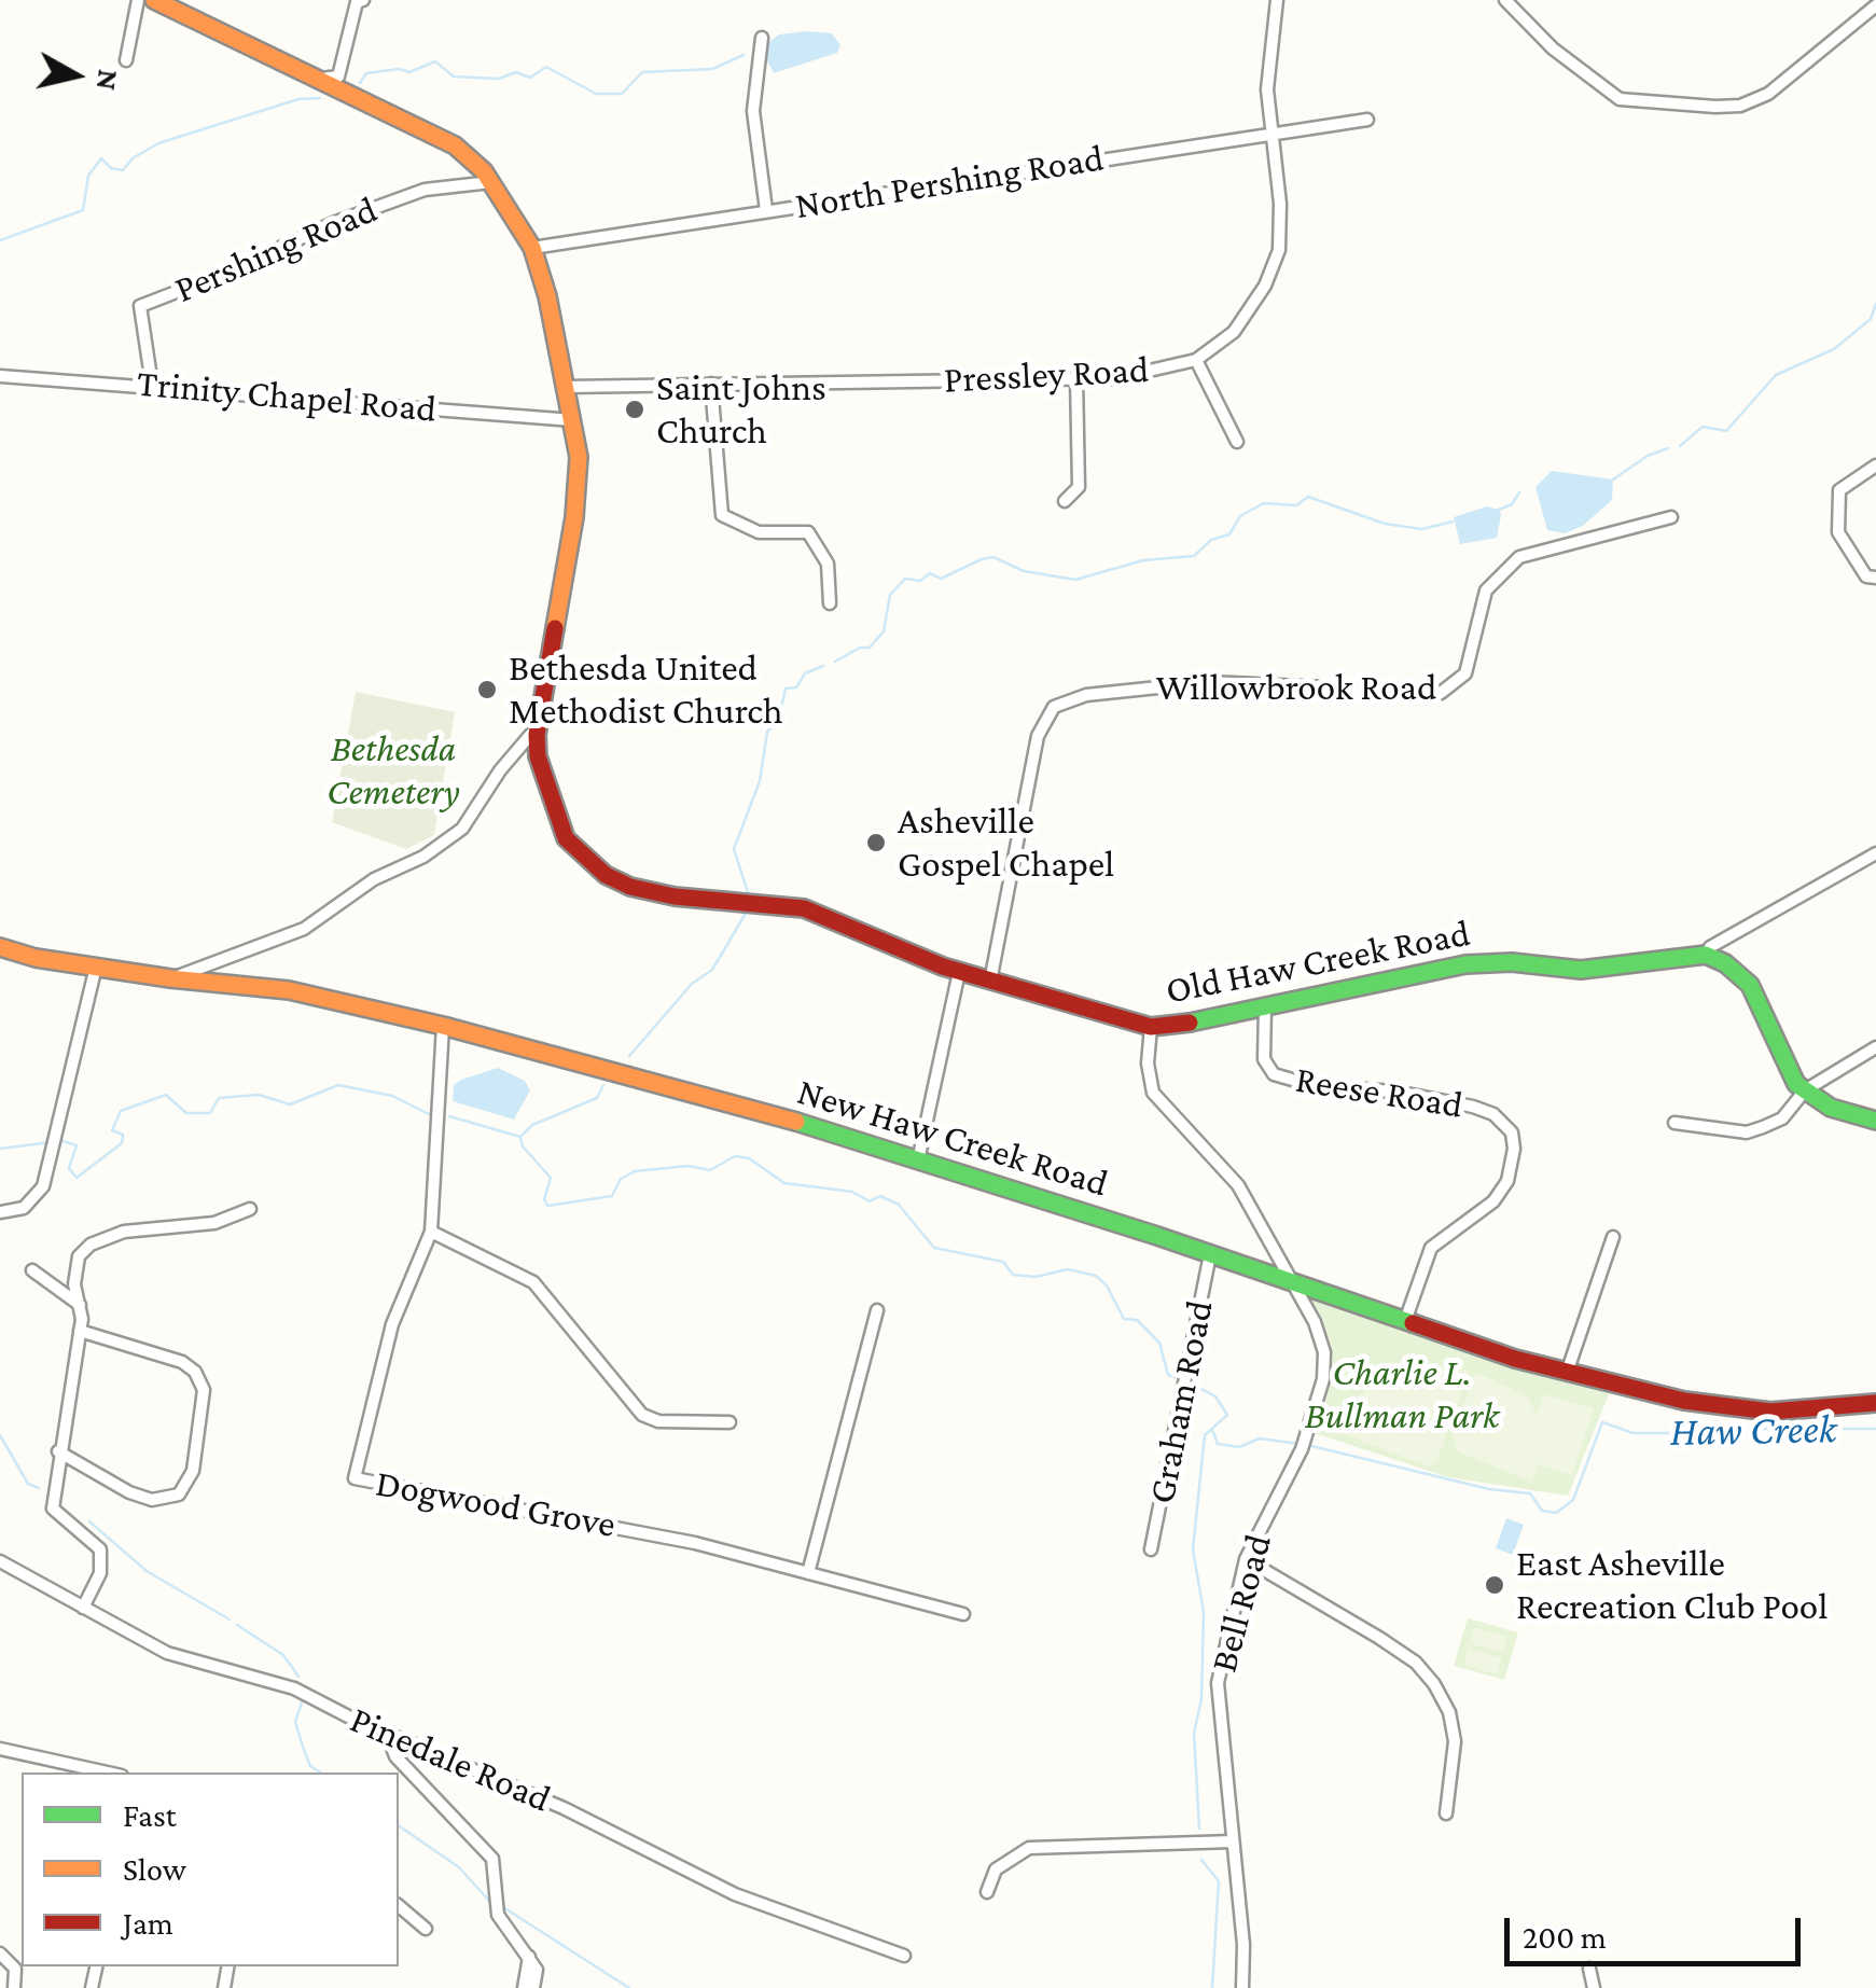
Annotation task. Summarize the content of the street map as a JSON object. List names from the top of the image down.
{
  "streets": {
    "street": [
      "North Pershing Road",
      "Pershing Road",
      "Pressley Road",
      "Trinity Chapel Road",
      "Willowbrook Road",
      "Old Haw Creek Road",
      "Reese Road",
      "New Haw Creek Road",
      "Graham Road",
      "Dogwood Grove",
      "Bell Road",
      "Pinedale Road"
    ]
  },
  "crossings": [
    ["North Pershing Road", "Pressley Road"],
    ["North Pershing Road", "Old Haw Creek Road"],
    ["Pershing Road", "Trinity Chapel Road"],
    ["Pershing Road", "Old Haw Creek Road"],
    ["Pressley Road", "Old Haw Creek Road"],
    ["Trinity Chapel Road", "Old Haw Creek Road"],
    ["Willowbrook Road", "Old Haw Creek Road"],
    ["Old Haw Creek Road", "Reese Road"],
    ["Old Haw Creek Road", "Bell Road"],
    ["Reese Road", "New Haw Creek Road"],
    ["New Haw Creek Road", "Graham Road"],
    ["New Haw Creek Road", "Dogwood Grove"],
    ["New Haw Creek Road", "Bell Road"]
  ],
  "water": ["Haw Creek"],
  "parks": ["Bethesda Cemetery", "Charlie L. Bullman Park"],
  "places": [
    "Saint Johns Church",
    "Bethesda United Methodist Church",
    "Asheville Gospel Chapel",
    "East Asheville Recreation Club Pool"
  ],
  "legend": ["Fast", "Slow", "Jam"],
  "scale_bar": "200 m",
  "north": "right"
}
